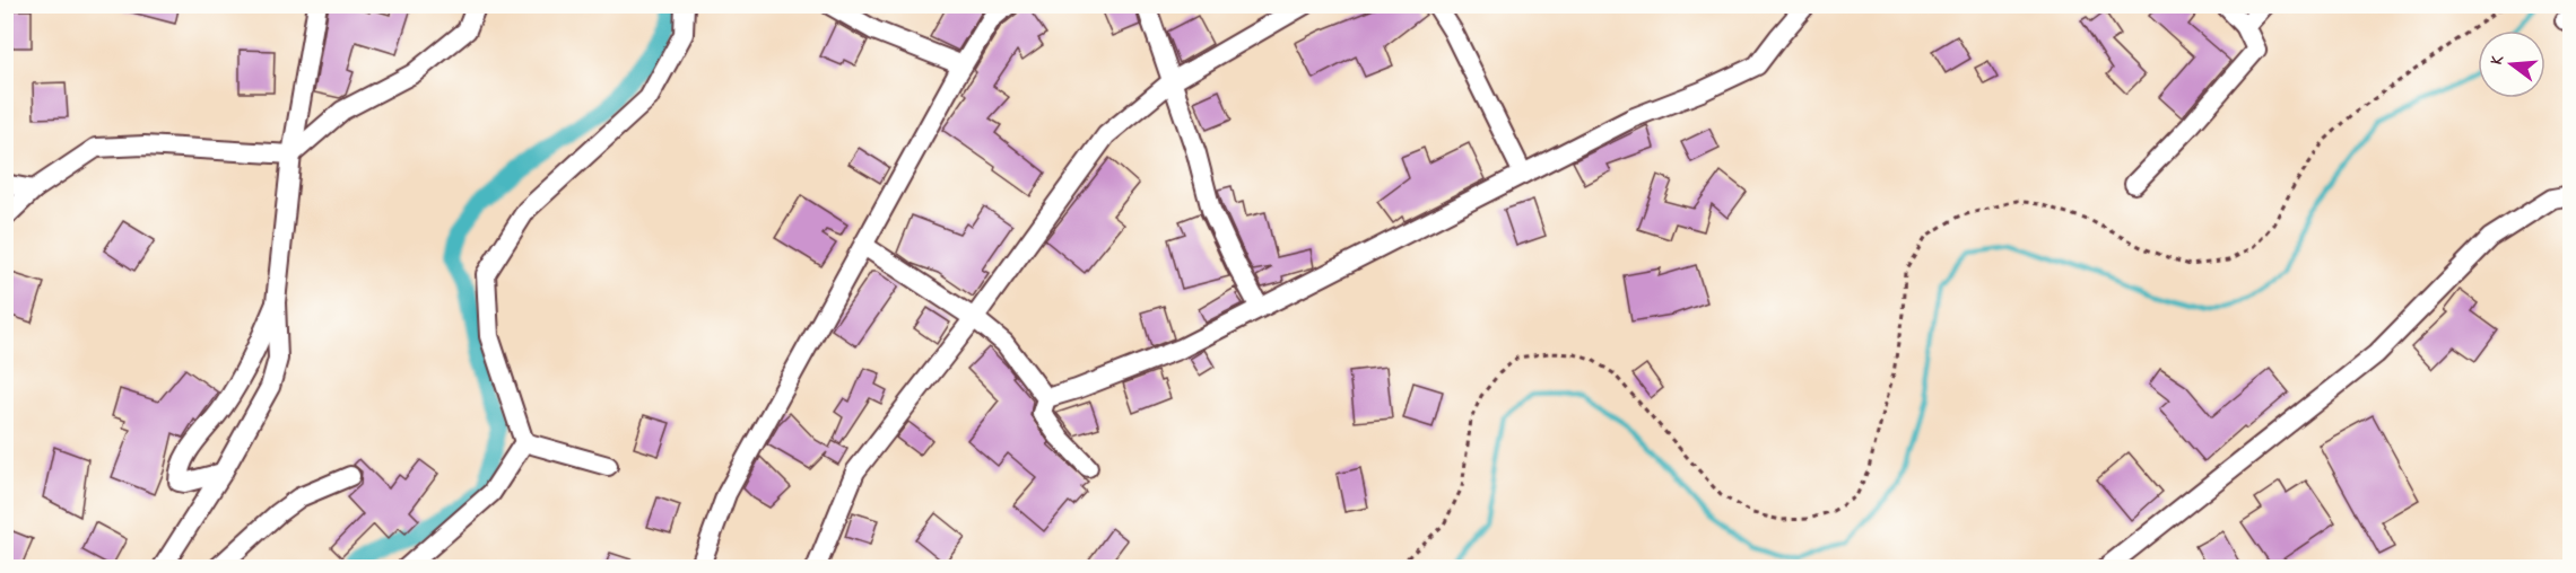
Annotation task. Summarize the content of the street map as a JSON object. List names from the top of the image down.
{
  "north": "left"
}
